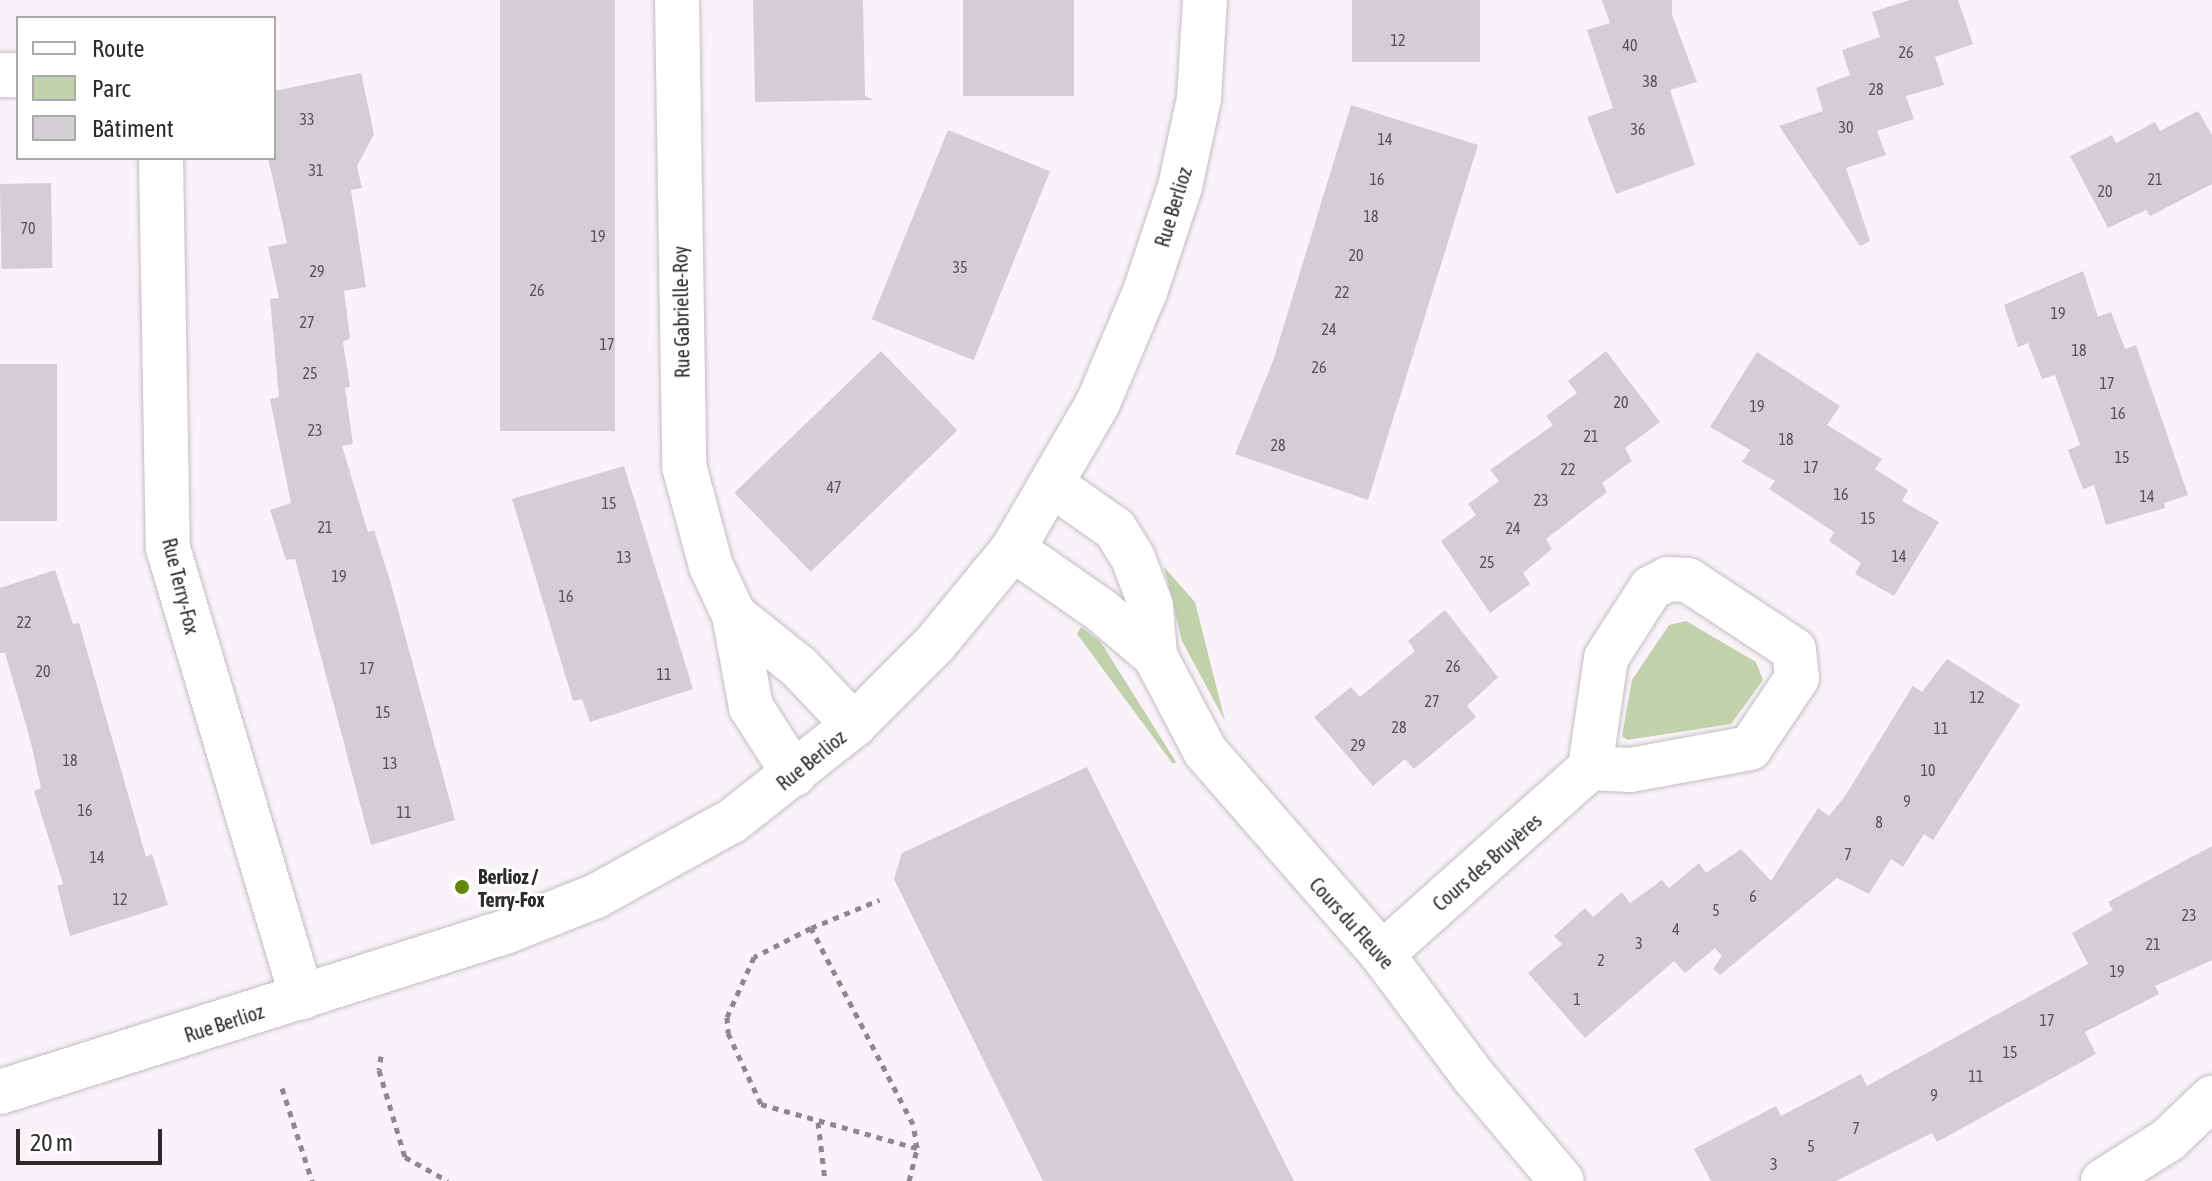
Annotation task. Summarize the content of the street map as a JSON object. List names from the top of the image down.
{
  "streets": {
    "street": [
      "Rue Berlioz",
      "Rue Gabrielle-Roy",
      "Rue Terry-Fox",
      "Cours des Bruyères",
      "Cours du Fleuve"
    ]
  },
  "crossings": [
    ["Rue Berlioz", "Rue Gabrielle-Roy"],
    ["Rue Berlioz", "Rue Terry-Fox"],
    ["Rue Berlioz", "Cours du Fleuve"],
    ["Cours des Bruyères", "Cours du Fleuve"]
  ],
  "places": ["Berlioz / Terry-Fox"],
  "house_numbers": [
    "12",
    "40",
    "26",
    "38",
    "28",
    "33",
    "30",
    "36",
    "14",
    "31",
    "16",
    "21",
    "20",
    "18",
    "70",
    "19",
    "20",
    "35",
    "29",
    "26",
    "22",
    "19",
    "27",
    "24",
    "17",
    "18",
    "26",
    "25",
    "17",
    "20",
    "19",
    "16",
    "23",
    "21",
    "18",
    "28",
    "15",
    "17",
    "22",
    "47",
    "16",
    "14",
    "23",
    "15",
    "15",
    "21",
    "24",
    "14",
    "13",
    "25",
    "19",
    "16",
    "22",
    "26",
    "17",
    "20",
    "11",
    "12",
    "27",
    "15",
    "28",
    "11",
    "29",
    "18",
    "13",
    "10",
    "9",
    "16",
    "11",
    "8",
    "7",
    "14",
    "6",
    "12",
    "5",
    "23",
    "4",
    "3",
    "21",
    "2",
    "19",
    "1",
    "17",
    "15",
    "11",
    "9",
    "7",
    "5",
    "3"
  ],
  "legend": ["Route", "Parc", "Bâtiment"],
  "scale_bar": "20 m"
}
